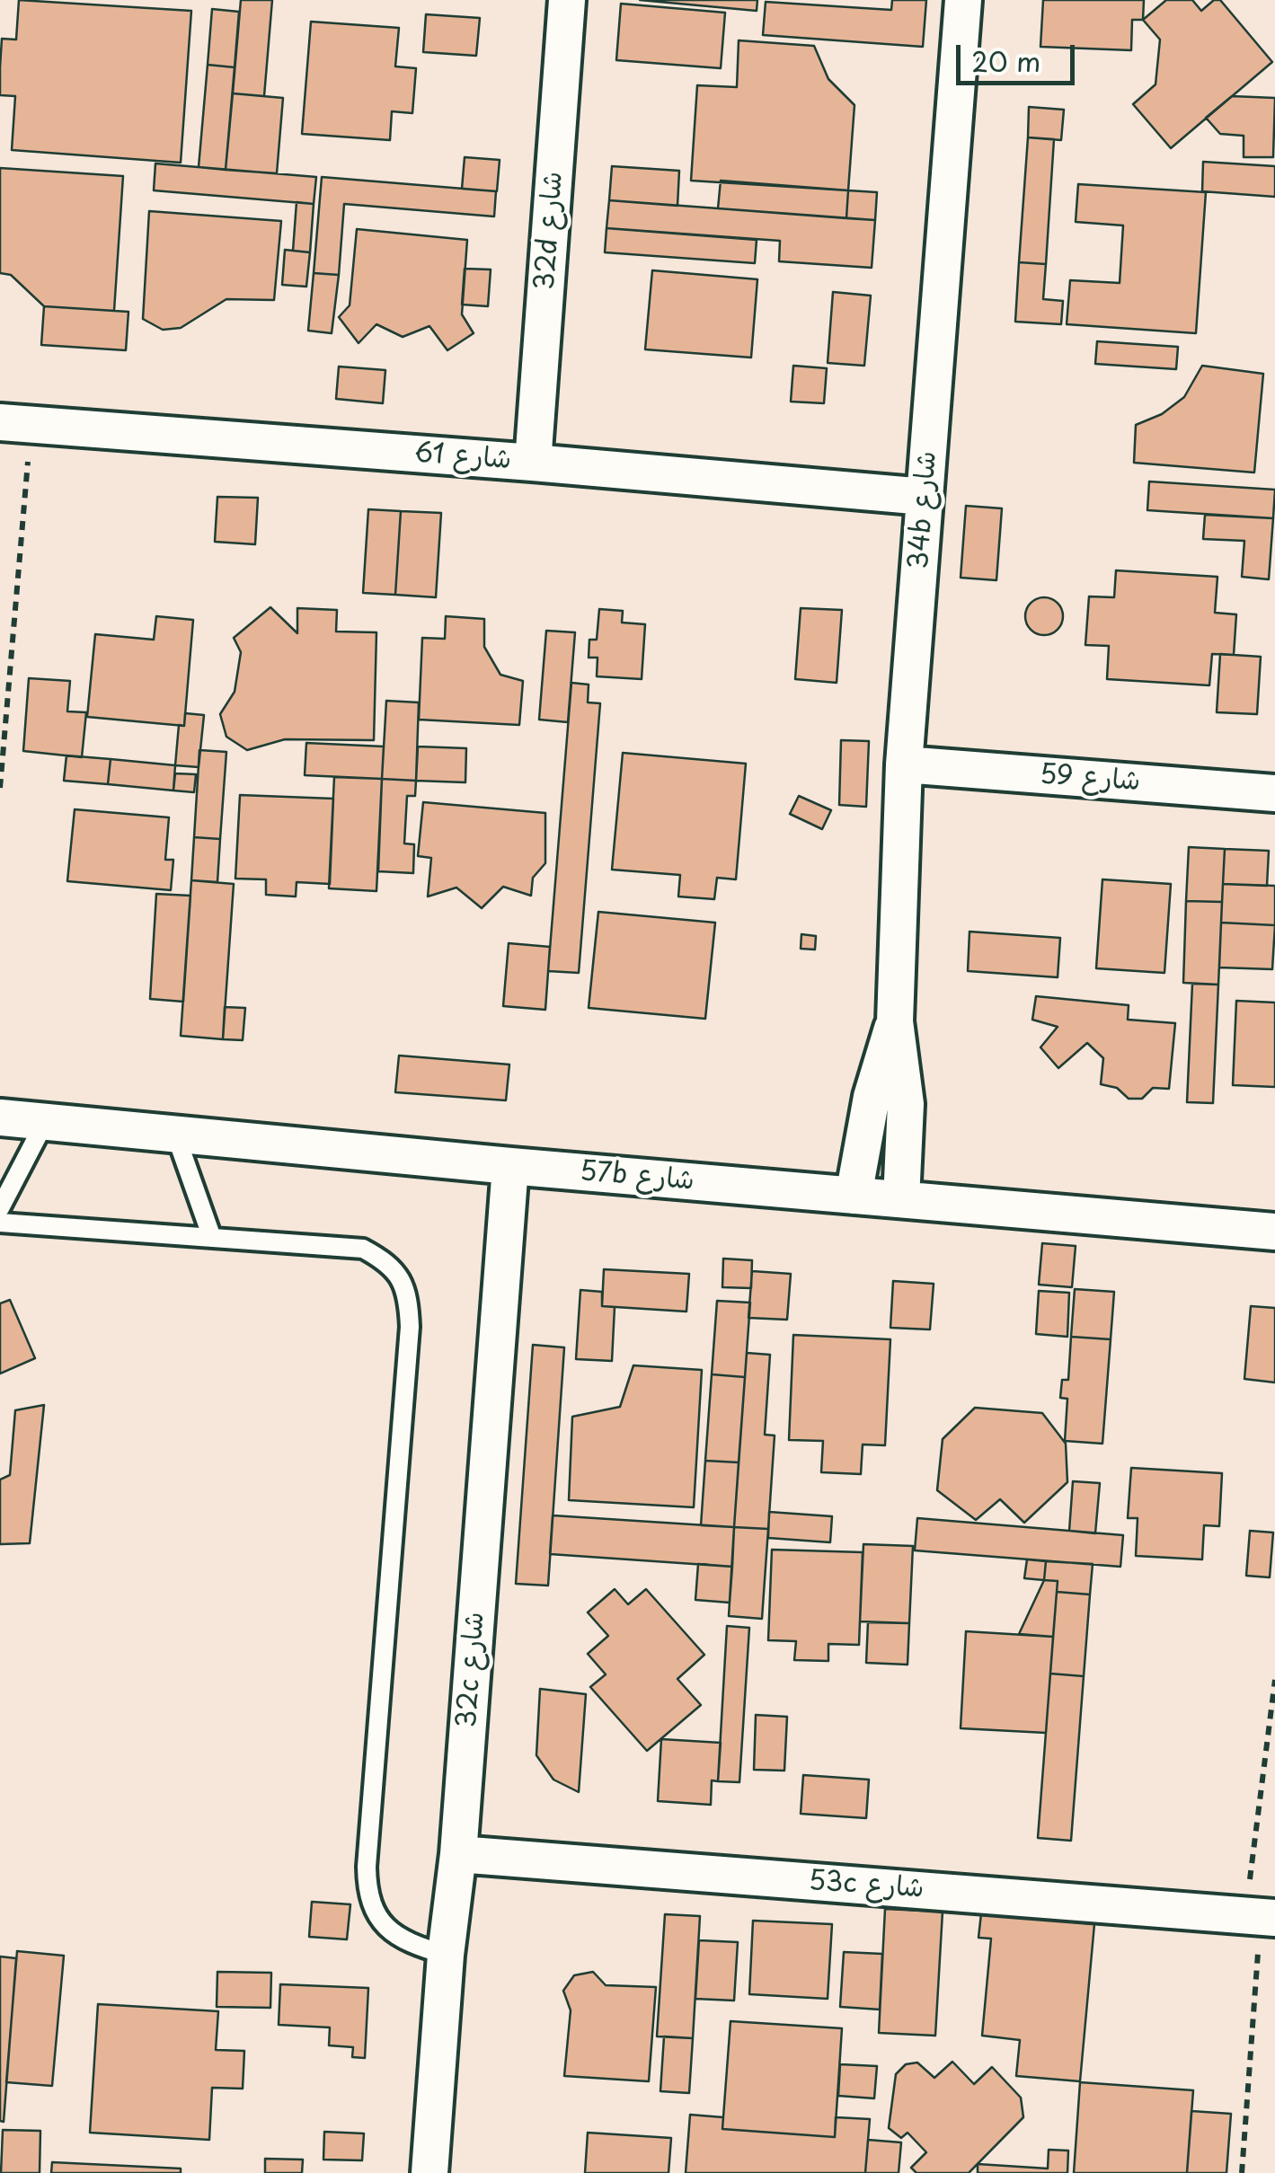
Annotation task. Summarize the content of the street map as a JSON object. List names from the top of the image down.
{
  "streets": {
    "street": [
      "32d شارع",
      "شارع 61",
      "34b شارع",
      "شارع 59",
      "57b شارع",
      "32c شارع",
      "53c شارع"
    ]
  },
  "crossings": [
    ["32d شارع", "شارع 61"],
    ["شارع 61", "34b شارع"],
    ["34b شارع", "شارع 59"],
    ["34b شارع", "57b شارع"],
    ["57b شارع", "32c شارع"],
    ["32c شارع", "53c شارع"]
  ],
  "scale_bar": "20 m"
}
